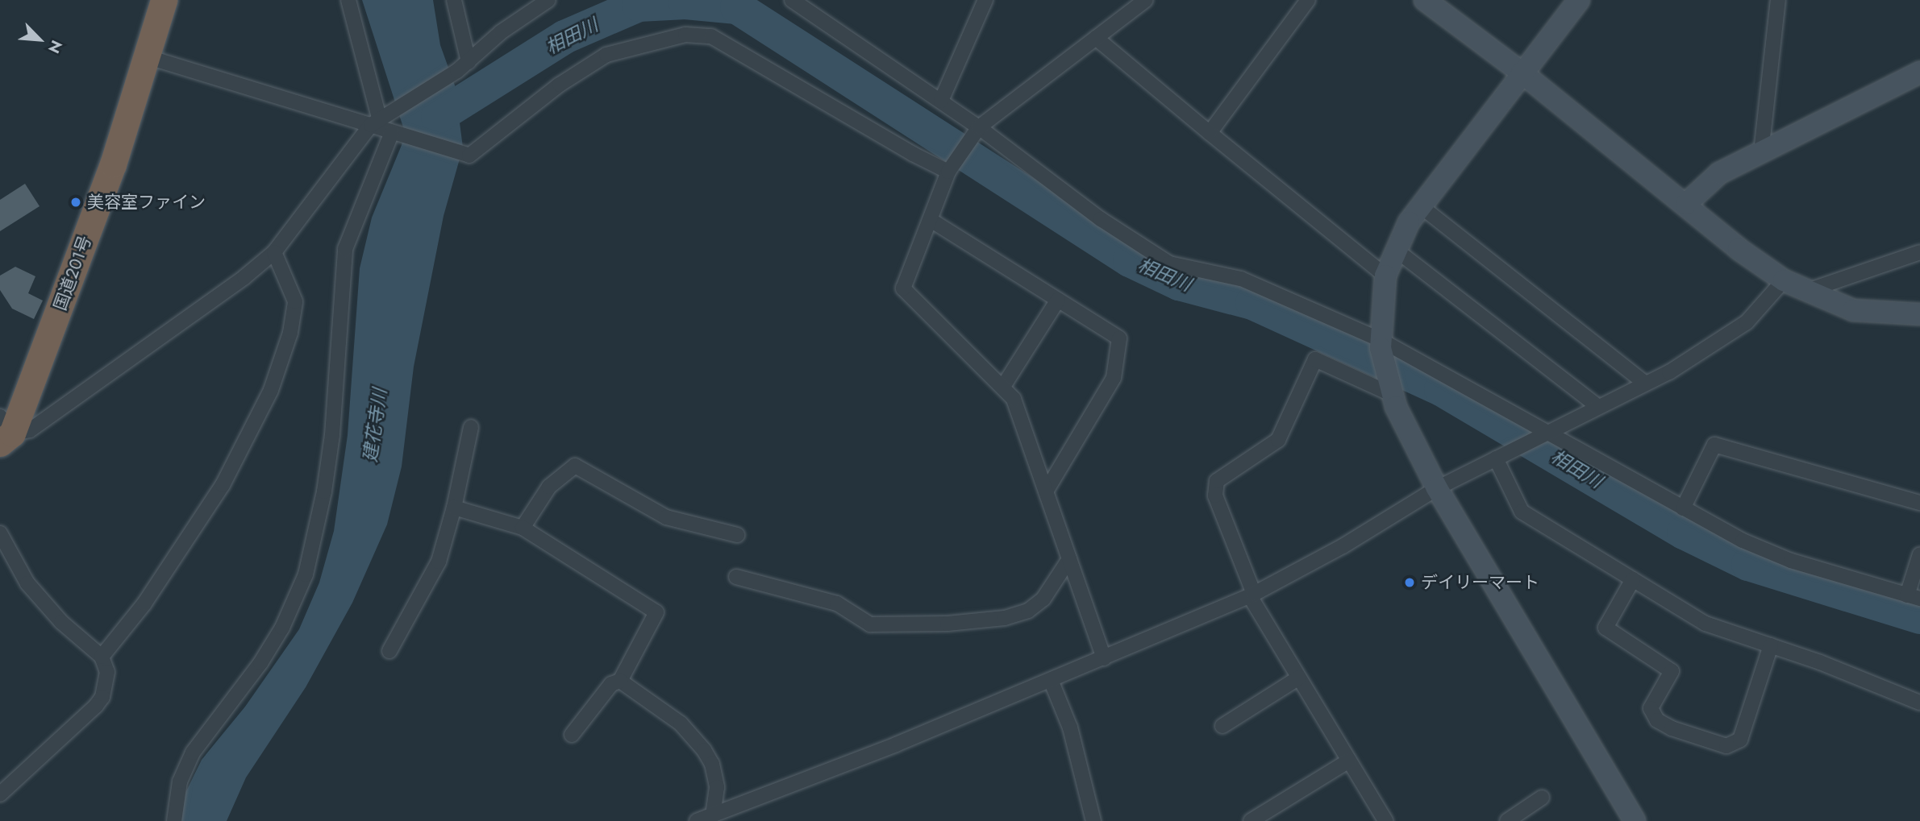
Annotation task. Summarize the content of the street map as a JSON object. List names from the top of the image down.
{
  "streets": {
    "highway": ["国道201号"]
  },
  "water": ["相田川", "建花寺川"],
  "places": ["美容室ファイン", "デイリーマート"],
  "north": "bottom right"
}
